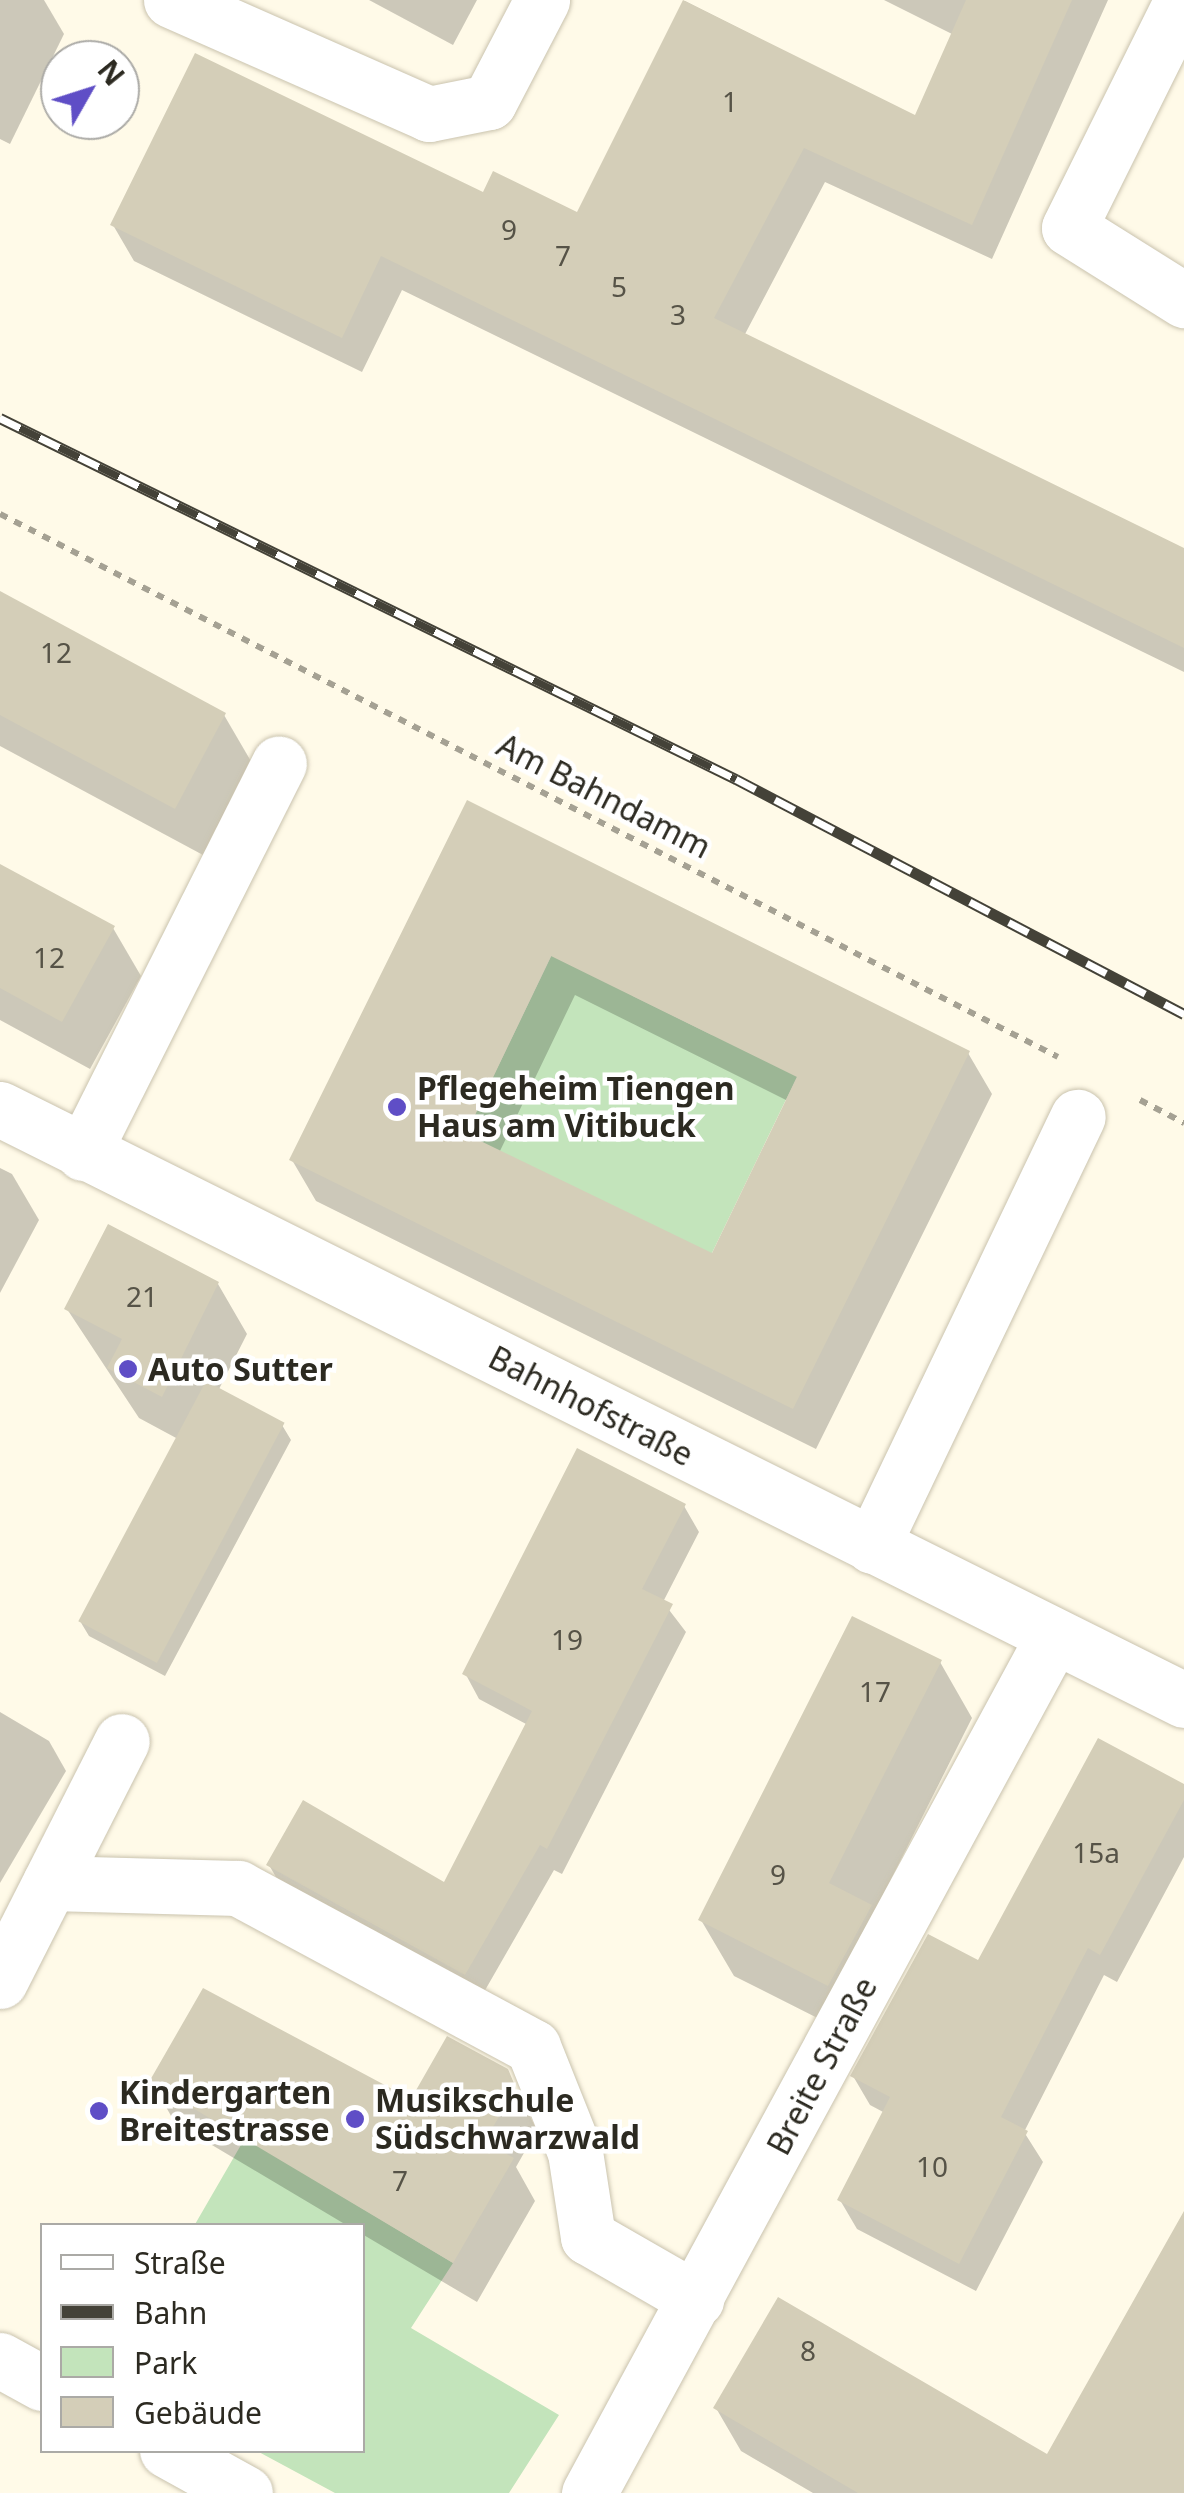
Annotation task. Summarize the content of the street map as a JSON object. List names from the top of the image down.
{
  "streets": {
    "street": ["Bahnhofstraße", "Breite Straße"],
    "path": ["Am Bahndamm"]
  },
  "crossings": [
    ["Bahnhofstraße", "Breite Straße"]
  ],
  "places": [
    "Pflegeheim Tiengen Haus am Vitibuck",
    "Auto Sutter",
    "Kindergarten Breitestrasse",
    "Musikschule Südschwarzwald"
  ],
  "house_numbers": [
    "1",
    "9",
    "7",
    "5",
    "3",
    "12",
    "12",
    "21",
    "19",
    "17",
    "15a",
    "9",
    "10",
    "7",
    "8"
  ],
  "legend": [
    "Straße",
    "Bahn",
    "Park",
    "Gebäude"
  ],
  "north": "top right"
}
